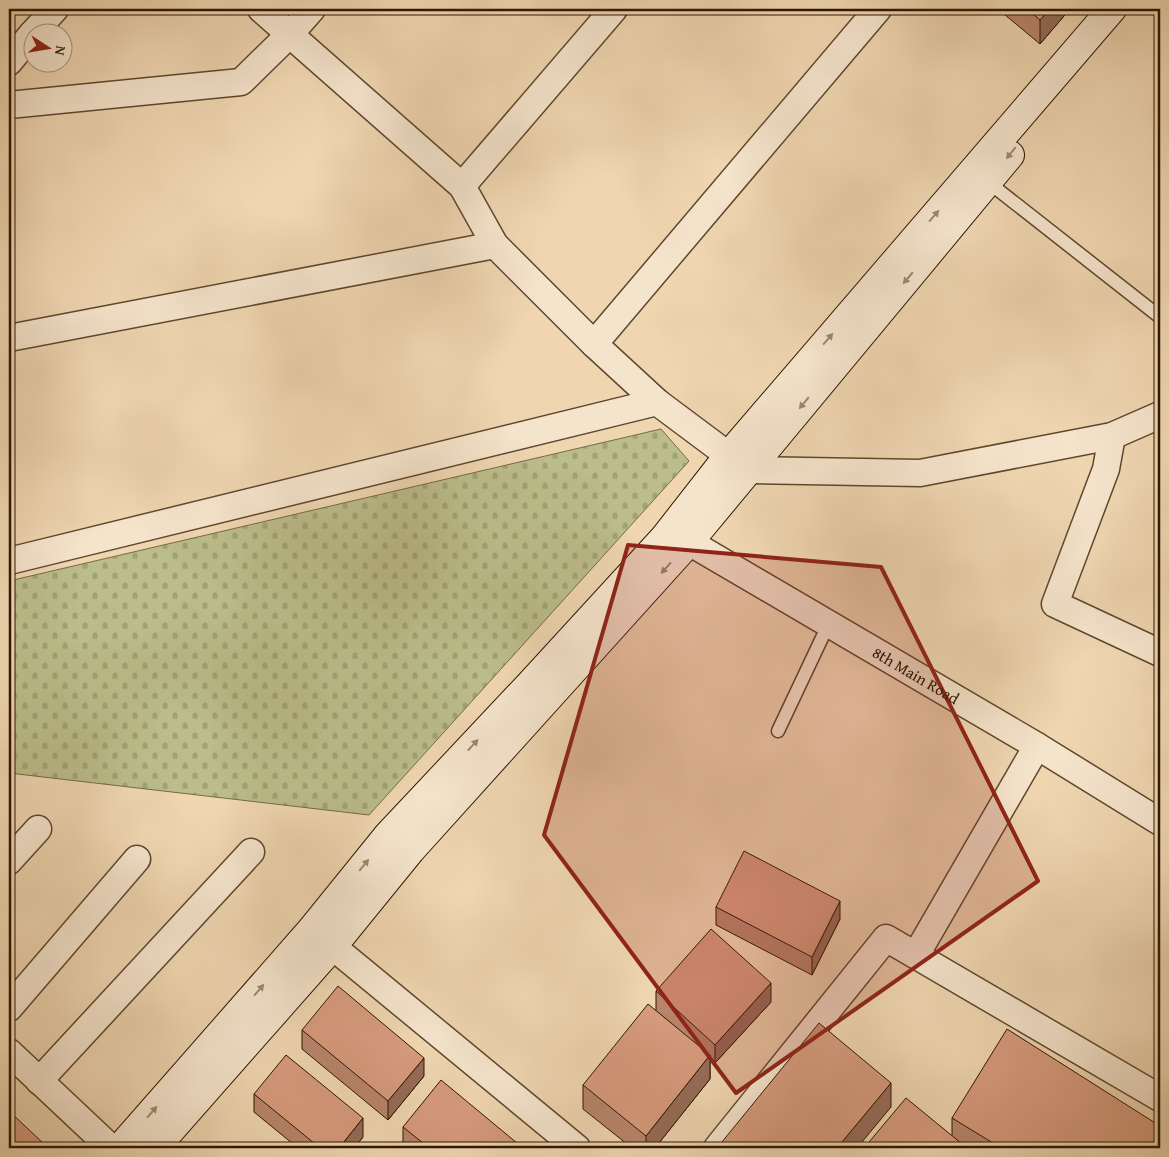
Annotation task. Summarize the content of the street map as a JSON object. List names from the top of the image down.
{
  "streets": {
    "street": ["8th Main Road"]
  },
  "north": "right"
}
